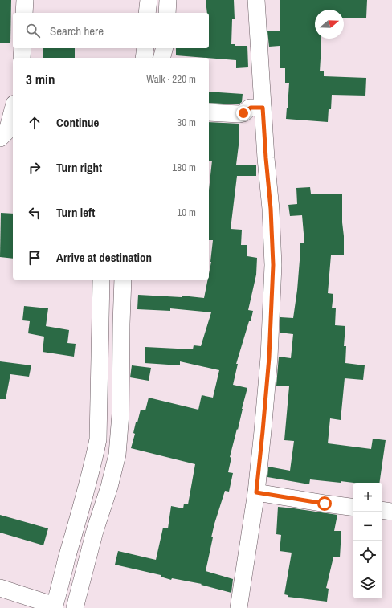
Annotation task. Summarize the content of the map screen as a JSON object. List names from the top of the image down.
{
  "north": "right",
  "page": {
    "search": "Search here",
    "heading": ["3 min", "Walk · 220 m"],
    "list": [
      ["Continue", "30 m"],
      ["Turn right", "180 m"],
      ["Turn left", "10 m"],
      "Arrive at destination"
    ],
    "map_buttons": ["+", "−"]
  }
}
